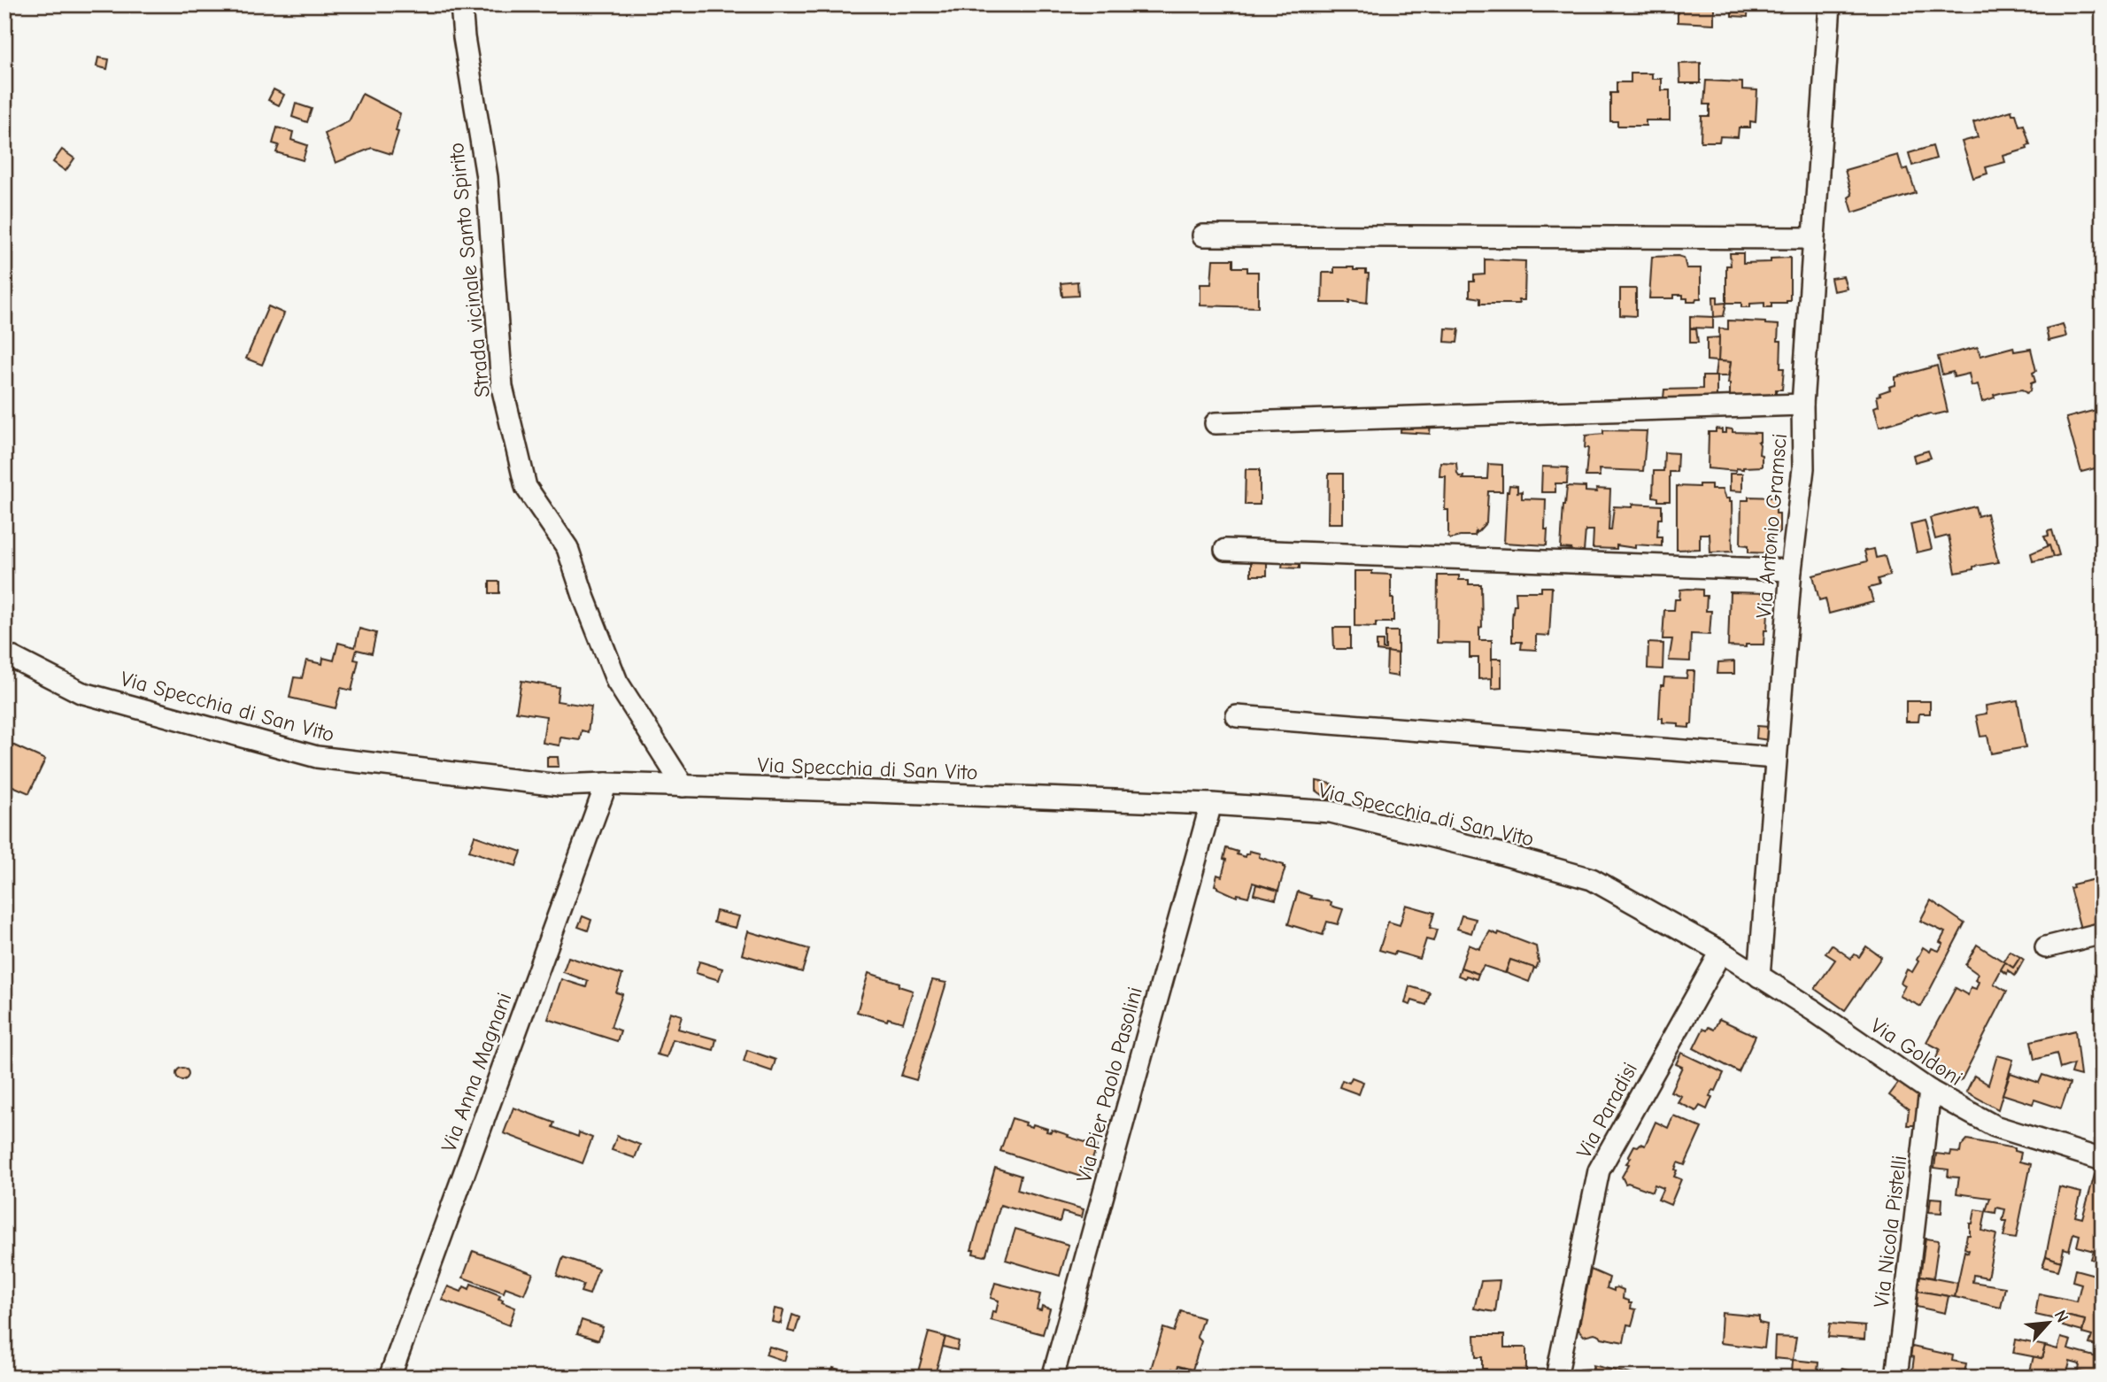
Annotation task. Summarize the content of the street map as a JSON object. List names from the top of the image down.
{
  "streets": {
    "street": [
      "Strada vicinale Santo Spirito",
      "Via Antonio Gramsci",
      "Via Specchia di San Vito",
      "Via Goldoni",
      "Via Anna Magnani",
      "Via Pier Paolo Pasolini",
      "Via Paradisi",
      "Via Nicola Pistelli"
    ]
  },
  "crossings": [
    ["Strada vicinale Santo Spirito", "Via Specchia di San Vito"],
    ["Via Antonio Gramsci", "Via Goldoni"],
    ["Via Specchia di San Vito", "Via Goldoni"],
    ["Via Specchia di San Vito", "Via Anna Magnani"],
    ["Via Specchia di San Vito", "Via Pier Paolo Pasolini"],
    ["Via Specchia di San Vito", "Via Paradisi"],
    ["Via Goldoni", "Via Paradisi"],
    ["Via Goldoni", "Via Nicola Pistelli"]
  ],
  "north": "top right"
}
